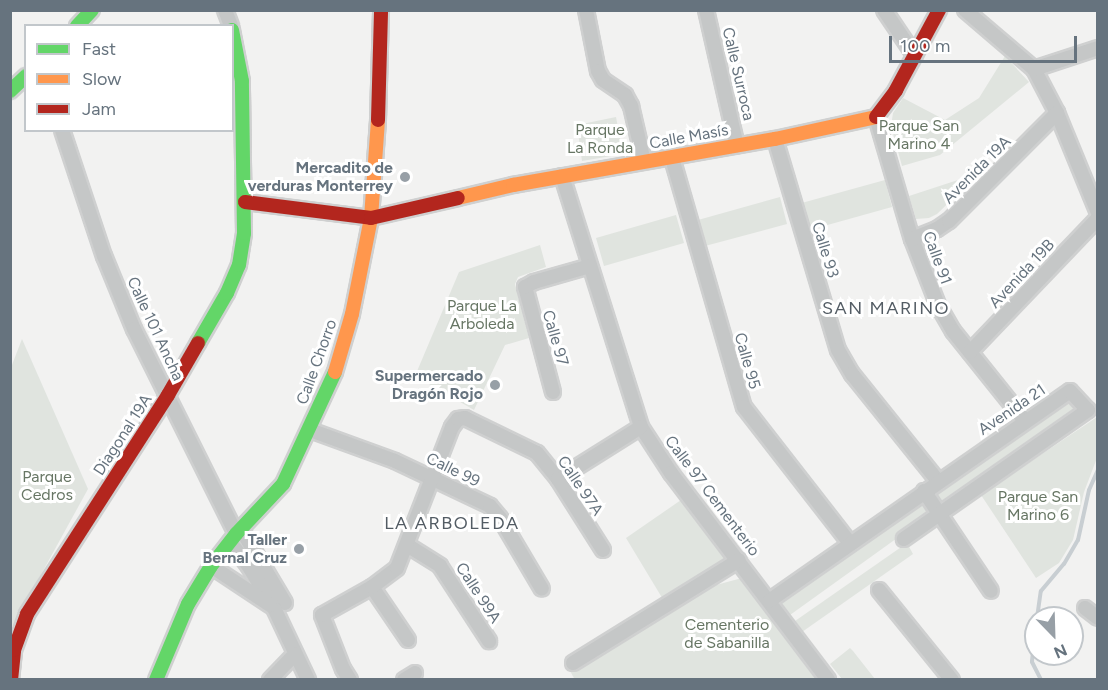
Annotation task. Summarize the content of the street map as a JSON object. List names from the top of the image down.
{
  "streets": {
    "street": [
      "Calle Surroca",
      "Calle Masís",
      "Avenida 19A",
      "Calle 93",
      "Calle 91",
      "Avenida 19B",
      "Calle 101 Ancha",
      "Calle 97",
      "Calle 95",
      "Calle Chorro",
      "Avenida 21",
      "Diagonal 19A",
      "Calle 99",
      "Calle 97A",
      "Calle 97 Cementerio",
      "Calle 99A"
    ]
  },
  "crossings": [
    ["Calle Surroca", "Calle Masís"],
    ["Calle Masís", "Calle 93"],
    ["Calle Masís", "Calle 91"],
    ["Calle Masís", "Calle 95"],
    ["Calle Masís", "Calle Chorro"],
    ["Calle Masís", "Diagonal 19A"],
    ["Calle Masís", "Calle 97 Cementerio"],
    ["Avenida 19A", "Calle 91"],
    ["Calle 93", "Avenida 21"],
    ["Calle 91", "Avenida 19B"],
    ["Calle 91", "Avenida 21"],
    ["Calle 101 Ancha", "Calle Chorro"],
    ["Calle 101 Ancha", "Diagonal 19A"],
    ["Calle 97", "Calle 97 Cementerio"],
    ["Calle 95", "Avenida 21"],
    ["Calle Chorro", "Calle 99"],
    ["Avenida 21", "Calle 97 Cementerio"],
    ["Calle 99", "Calle 97A"]
  ],
  "districts": ["SAN MARINO", "LA ARBOLEDA"],
  "parks": [
    "Parque San Marino 4",
    "Parque La Ronda",
    "Parque La Arboleda",
    "Parque Cedros",
    "Parque San Marino 6",
    "Cementerio de Sabanilla"
  ],
  "places": ["Mercadito de verduras Monterrey", "Supermercado Dragón Rojo", "Taller Bernal Cruz"],
  "legend": ["Fast", "Slow", "Jam"],
  "scale_bar": "100 m",
  "north": "bottom right"
}
